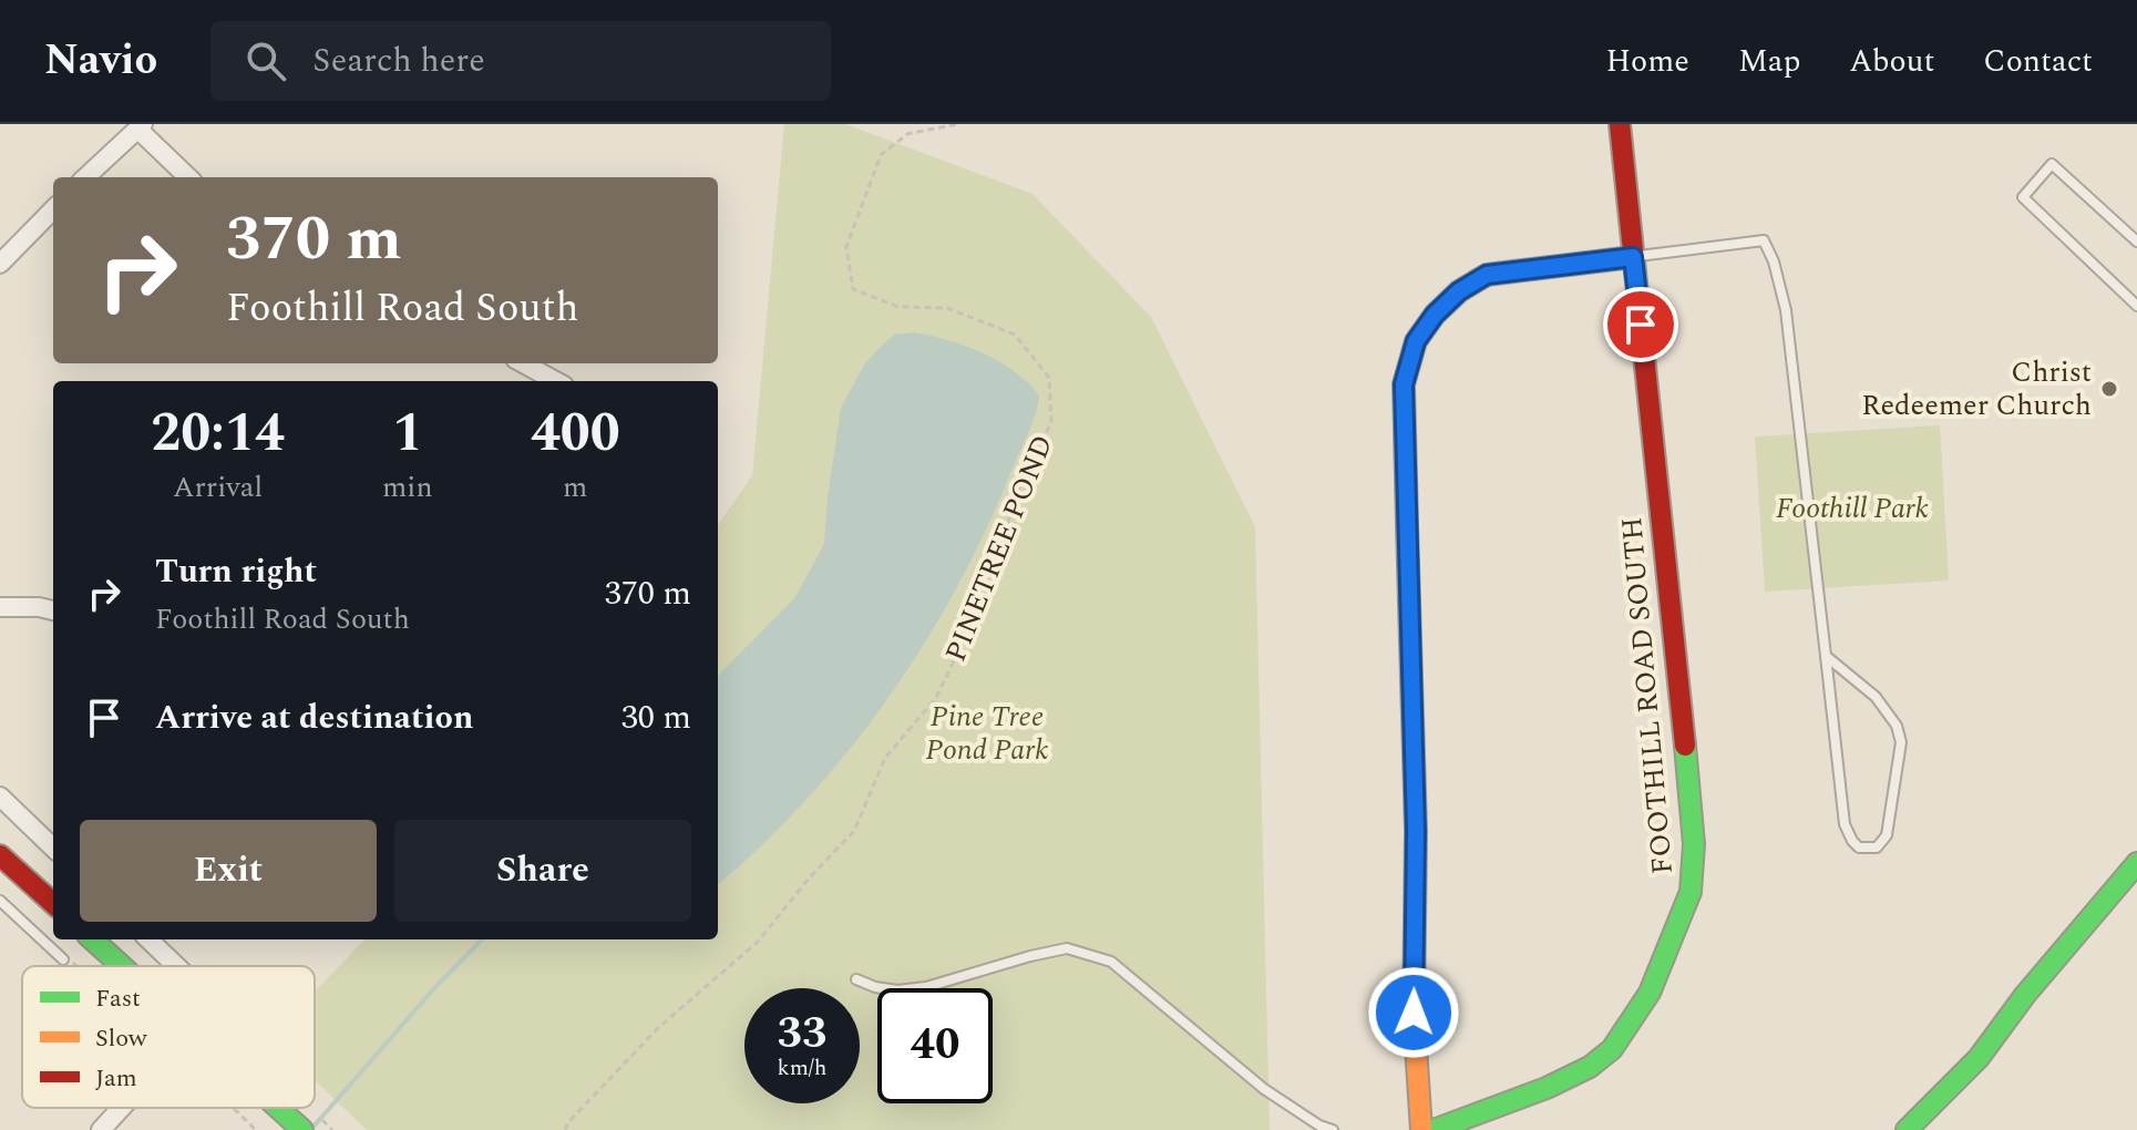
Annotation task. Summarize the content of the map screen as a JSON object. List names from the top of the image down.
{
  "streets": {
    "street": ["FOOTHILL ROAD SOUTH"],
    "path": ["PINETREE POND"]
  },
  "parks": ["Foothill Park", "Pine Tree Pond Park"],
  "places": ["Christ Redeemer Church"],
  "legend": ["Fast", "Slow", "Jam"],
  "page": {
    "header": "Navio",
    "search": "Search here",
    "nav": [
      "Home",
      "Map",
      "About",
      "Contact"
    ],
    "turn": ["370 m", "Foothill Road South"],
    "eta": [
      "20:14",
      "Arrival",
      "1",
      "min",
      "400",
      "m"
    ],
    "list": [
      {
        "name": "Turn right",
        "note": "Foothill Road South",
        "value": "370 m"
      },
      {
        "name": "Arrive at destination",
        "value": "30 m"
      }
    ],
    "buttons": ["Exit", "Share"],
    "speed": "33 km/h",
    "limit": "40"
  }
}
